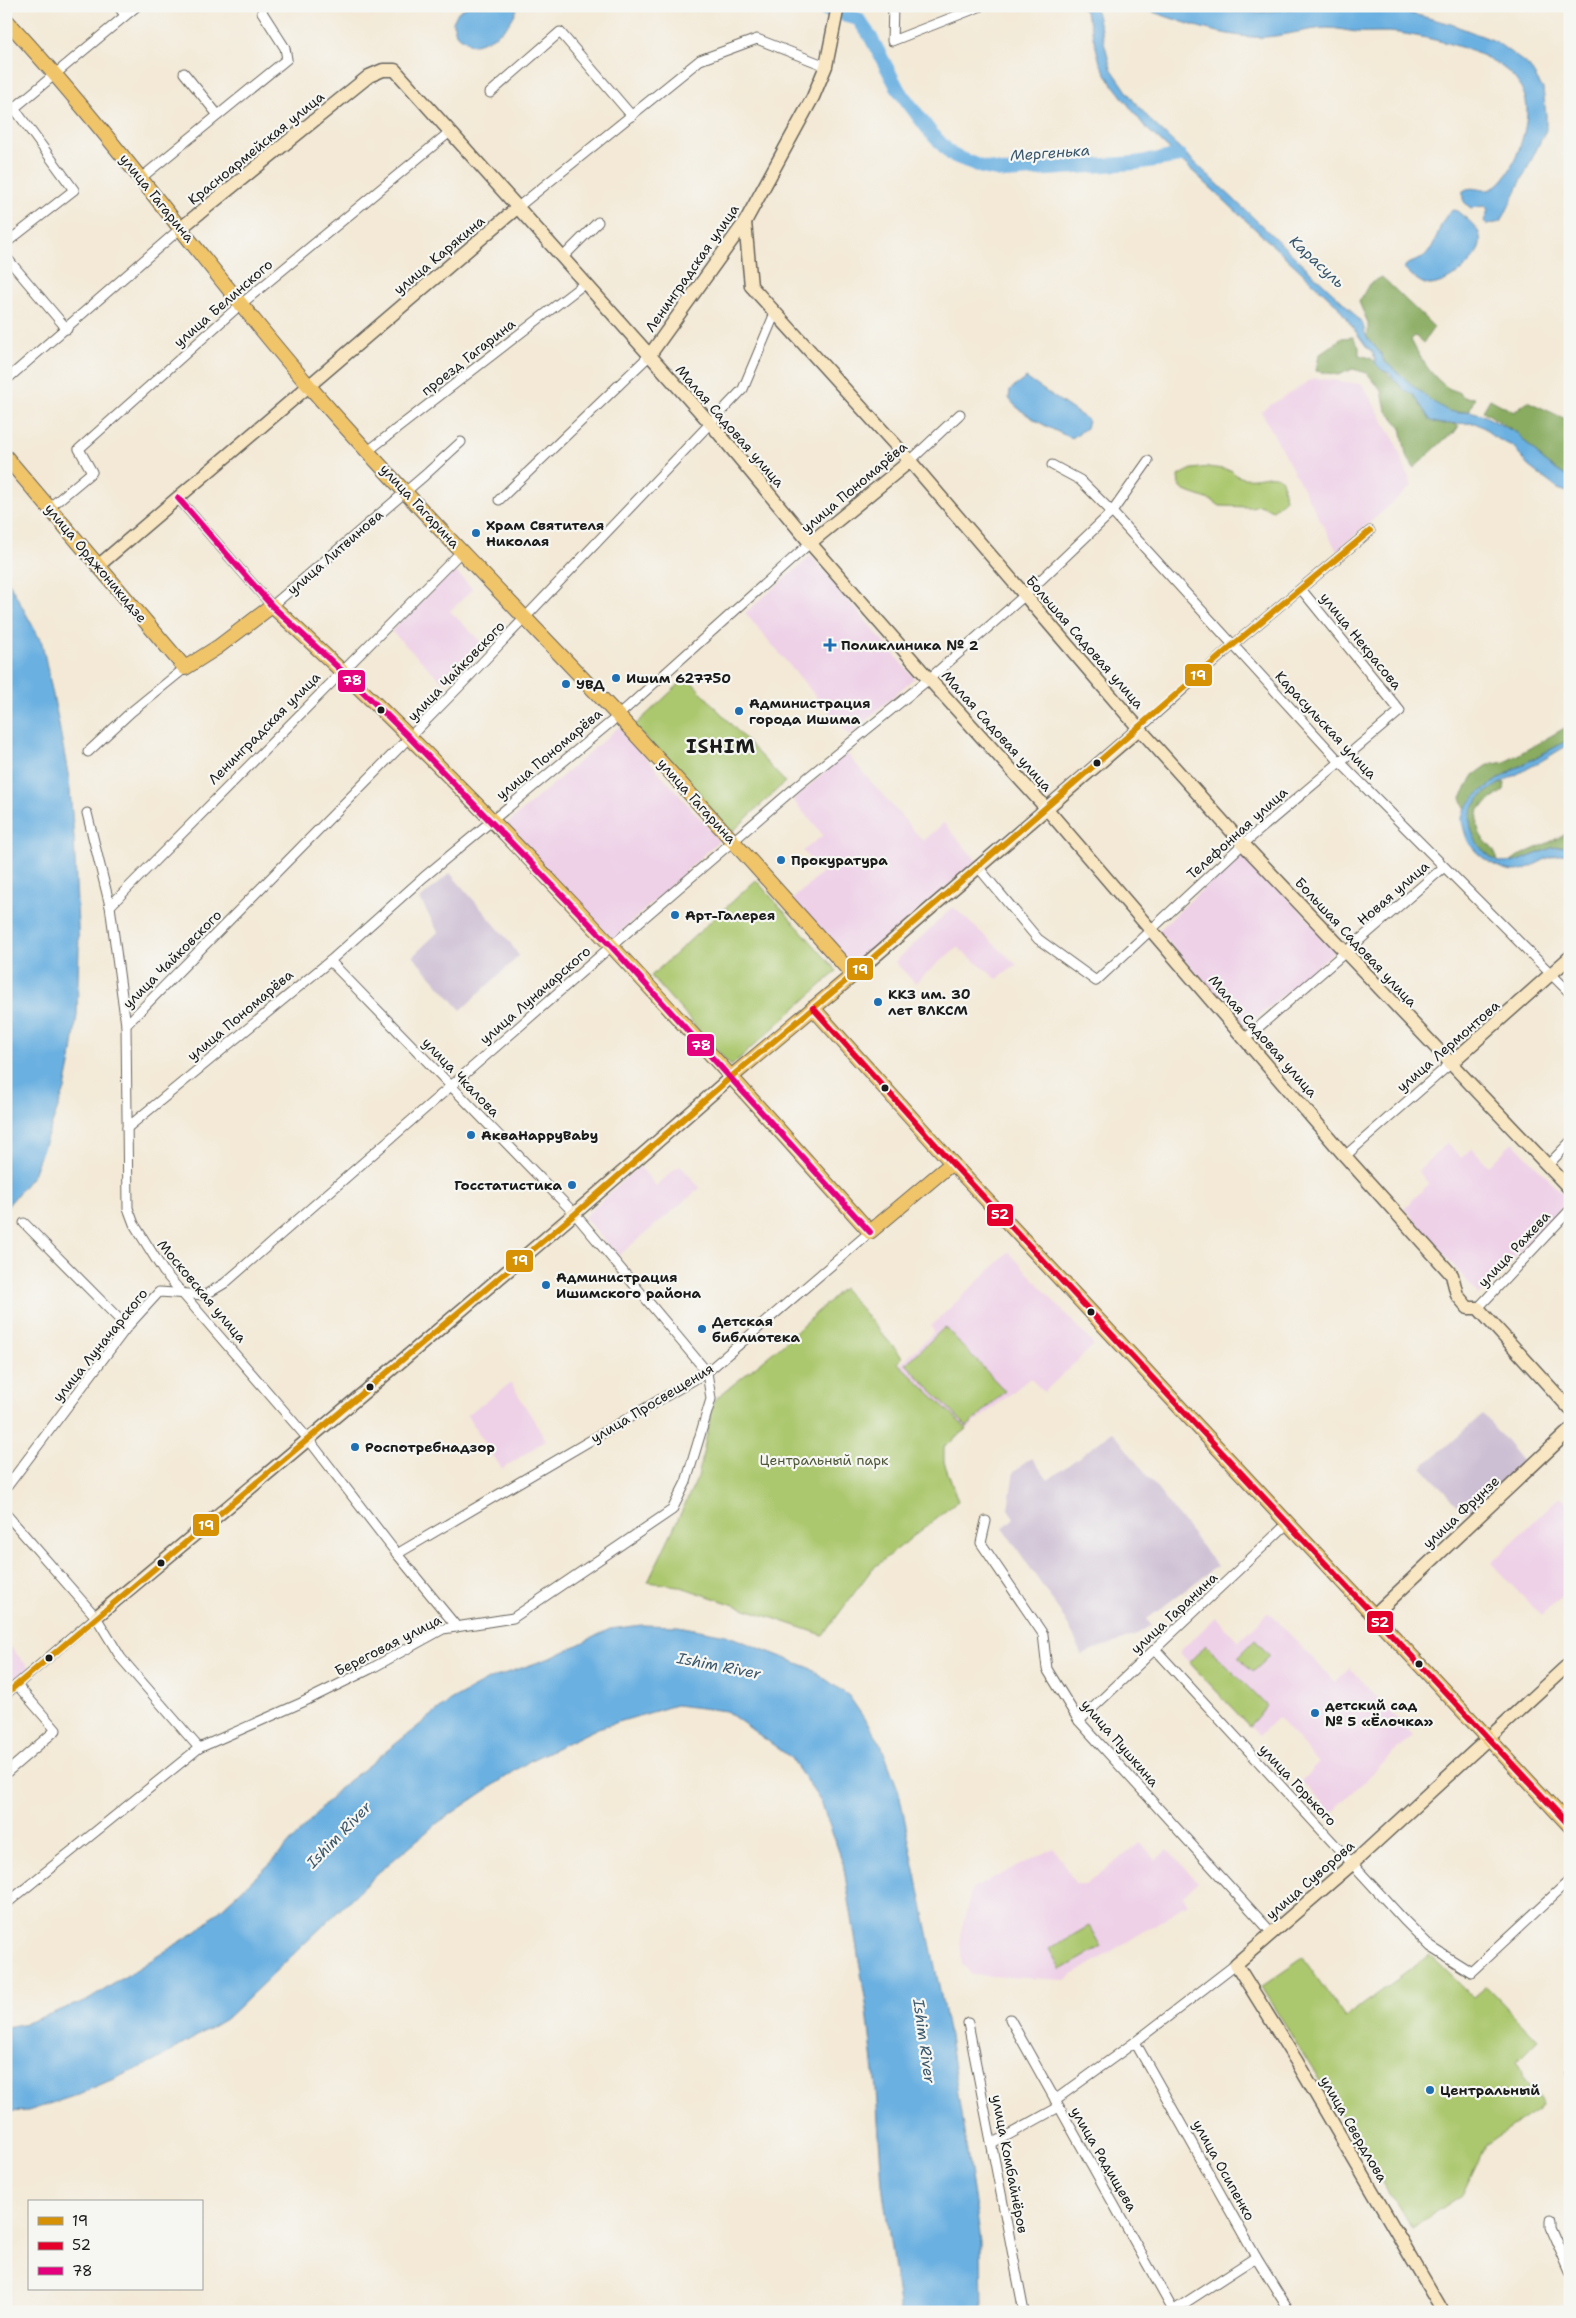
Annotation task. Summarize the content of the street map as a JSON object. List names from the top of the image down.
{
  "streets": {
    "main road": [
      "улица Гагарина",
      "улица Литвинова",
      "улица Орджоникидзе",
      "улица Просвещения"
    ],
    "street": [
      "Красноармейская улица",
      "улица Карякина",
      "Ленинградская улица",
      "улица Белинского",
      "проезд Гагарина",
      "Малая Садовая улица",
      "улица Пономарёва",
      "улица Некрасова",
      "Большая Садовая улица",
      "улица Чайковского",
      "Карасульская улица",
      "Телефонная улица",
      "Новая улица",
      "улица Луначарского",
      "улица Лермонтова",
      "улица Чкалова",
      "улица Ражева",
      "Московская улица",
      "улица Фрунзе",
      "улица Гаранина",
      "Береговая улица",
      "улица Пушкина",
      "улица Горького",
      "улица Суворова",
      "улица Свердлова",
      "улица Радищева",
      "улица Комбайнёров",
      "улица Осипенко"
    ]
  },
  "crossings": [
    ["Красноармейская улица", "улица Гагарина"],
    ["Красноармейская улица", "Малая Садовая улица"],
    ["улица Гагарина", "улица Карякина"],
    ["улица Гагарина", "Ленинградская улица"],
    ["улица Гагарина", "улица Белинского"],
    ["улица Гагарина", "проезд Гагарина"],
    ["улица Гагарина", "улица Пономарёва"],
    ["улица Гагарина", "улица Литвинова"],
    ["улица Гагарина", "улица Чайковского"],
    ["улица Гагарина", "улица Луначарского"],
    ["улица Карякина", "Ленинградская улица"],
    ["улица Карякина", "Малая Садовая улица"],
    ["улица Карякина", "улица Орджоникидзе"],
    ["Ленинградская улица", "Малая Садовая улица"],
    ["Ленинградская улица", "Большая Садовая улица"],
    ["Ленинградская улица", "Московская улица"],
    ["улица Белинского", "Малая Садовая улица"],
    ["улица Белинского", "улица Орджоникидзе"],
    ["проезд Гагарина", "Малая Садовая улица"],
    ["Малая Садовая улица", "улица Пономарёва"],
    ["Малая Садовая улица", "улица Чайковского"],
    ["Малая Садовая улица", "Телефонная улица"],
    ["Малая Садовая улица", "Новая улица"],
    ["Малая Садовая улица", "улица Луначарского"],
    ["Малая Садовая улица", "улица Лермонтова"],
    ["Малая Садовая улица", "улица Ражева"],
    ["улица Пономарёва", "Большая Садовая улица"],
    ["улица Пономарёва", "улица Чкалова"],
    ["улица Пономарёва", "Московская улица"],
    ["улица Литвинова", "улица Орджоникидзе"],
    ["улица Некрасова", "Телефонная улица"],
    ["Большая Садовая улица", "улица Чайковского"],
    ["Большая Садовая улица", "Телефонная улица"],
    ["Большая Садовая улица", "Новая улица"],
    ["Большая Садовая улица", "улица Луначарского"],
    ["Большая Садовая улица", "улица Лермонтова"],
    ["улица Чайковского", "Московская улица"],
    ["Карасульская улица", "Телефонная улица"],
    ["Карасульская улица", "Новая улица"],
    ["Карасульская улица", "улица Луначарского"],
    ["Карасульская улица", "улица Лермонтова"],
    ["улица Луначарского", "улица Чкалова"],
    ["улица Луначарского", "Московская улица"],
    ["улица Чкалова", "улица Просвещения"],
    ["улица Чкалова", "Береговая улица"],
    ["Московская улица", "улица Просвещения"],
    ["Московская улица", "Береговая улица"],
    ["улица Просвещения", "Береговая улица"],
    ["улица Гаранина", "улица Пушкина"],
    ["улица Гаранина", "улица Горького"],
    ["улица Пушкина", "улица Суворова"],
    ["улица Горького", "улица Суворова"],
    ["улица Суворова", "улица Свердлова"],
    ["улица Суворова", "улица Радищева"],
    ["улица Суворова", "улица Комбайнёров"],
    ["улица Суворова", "улица Осипенко"]
  ],
  "districts": ["ISHIM"],
  "water": ["Мергенька", "Карасуль", "Ishim River"],
  "parks": ["Центральный парк"],
  "places": {
    "other": [
      "Храм Святителя Николая",
      "Ишим 627750",
      "УВД",
      "Администрация города Ишима",
      "Прокуратура",
      "Арт-Галерея",
      "ККЗ им. 30 лет ВЛКСМ",
      "АкваHappyBaby",
      "Госстатистика",
      "Администрация Ишимского района",
      "Детская библиотека",
      "Роспотребнадзор",
      "детский сад № 5 «Ёлочка»",
      "Центральный"
    ],
    "health": ["Поликлиника № 2"]
  },
  "lines": ["transit line 78", "transit line 19", "transit line 52"],
  "legend": ["19", "52", "78"]
}
